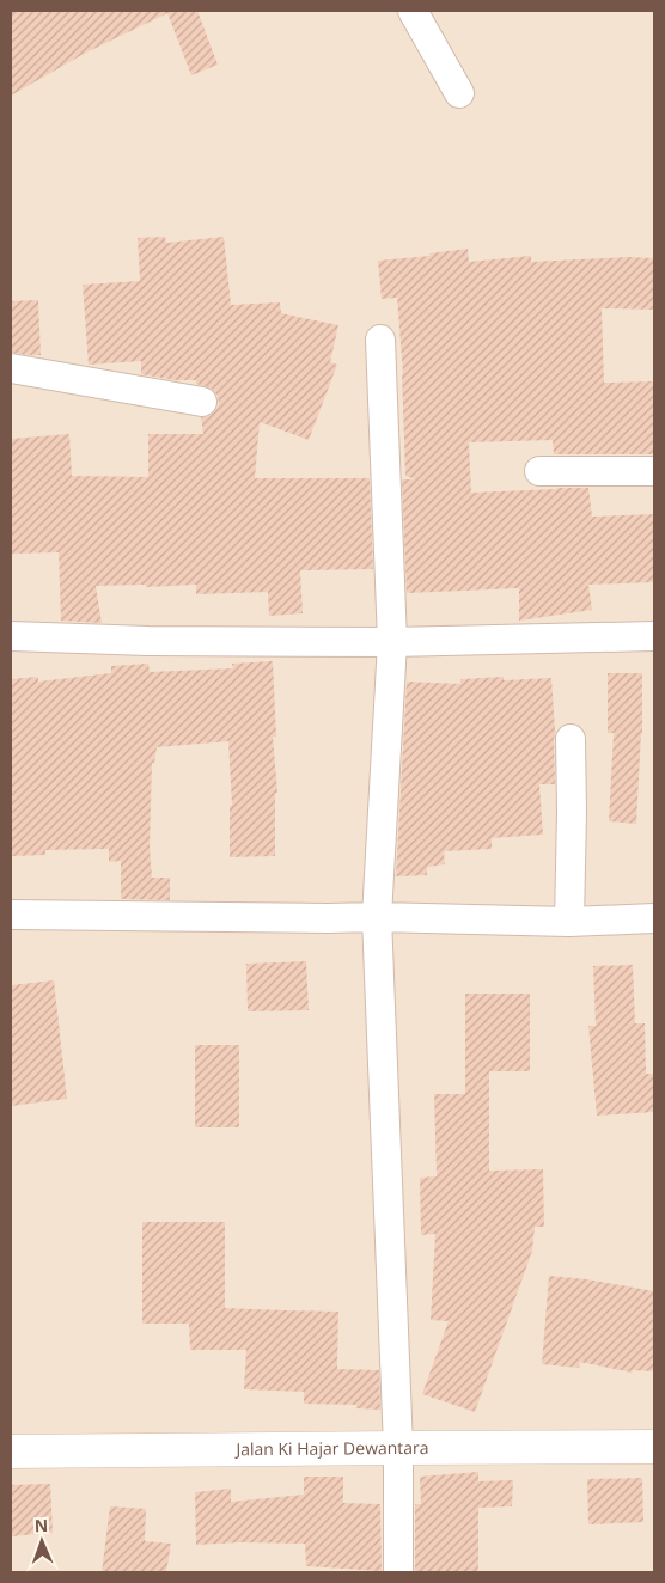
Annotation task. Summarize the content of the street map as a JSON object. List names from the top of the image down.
{
  "streets": {
    "main road": ["Jalan Ki Hajar Dewantara"]
  },
  "north": "top"
}
